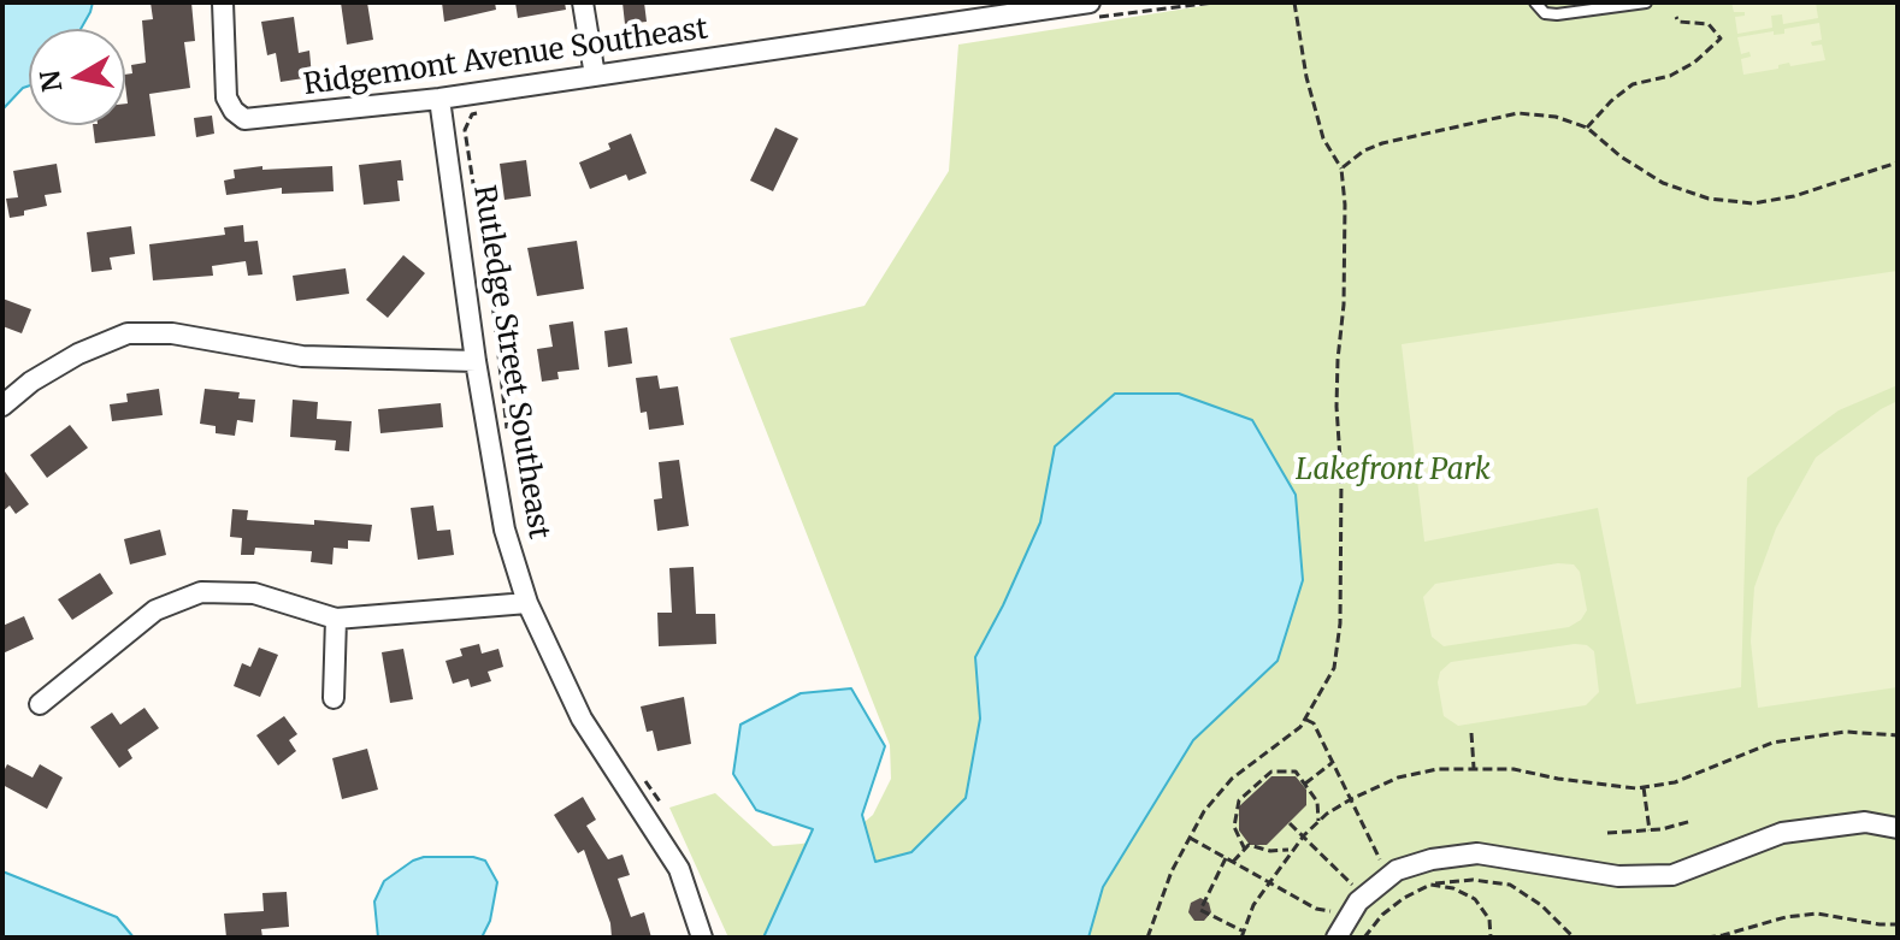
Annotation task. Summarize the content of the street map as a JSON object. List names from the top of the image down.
{
  "streets": {
    "street": ["Ridgemont Avenue Southeast", "Rutledge Street Southeast"]
  },
  "crossings": [
    ["Ridgemont Avenue Southeast", "Rutledge Street Southeast"]
  ],
  "parks": ["Lakefront Park"],
  "north": "left"
}
